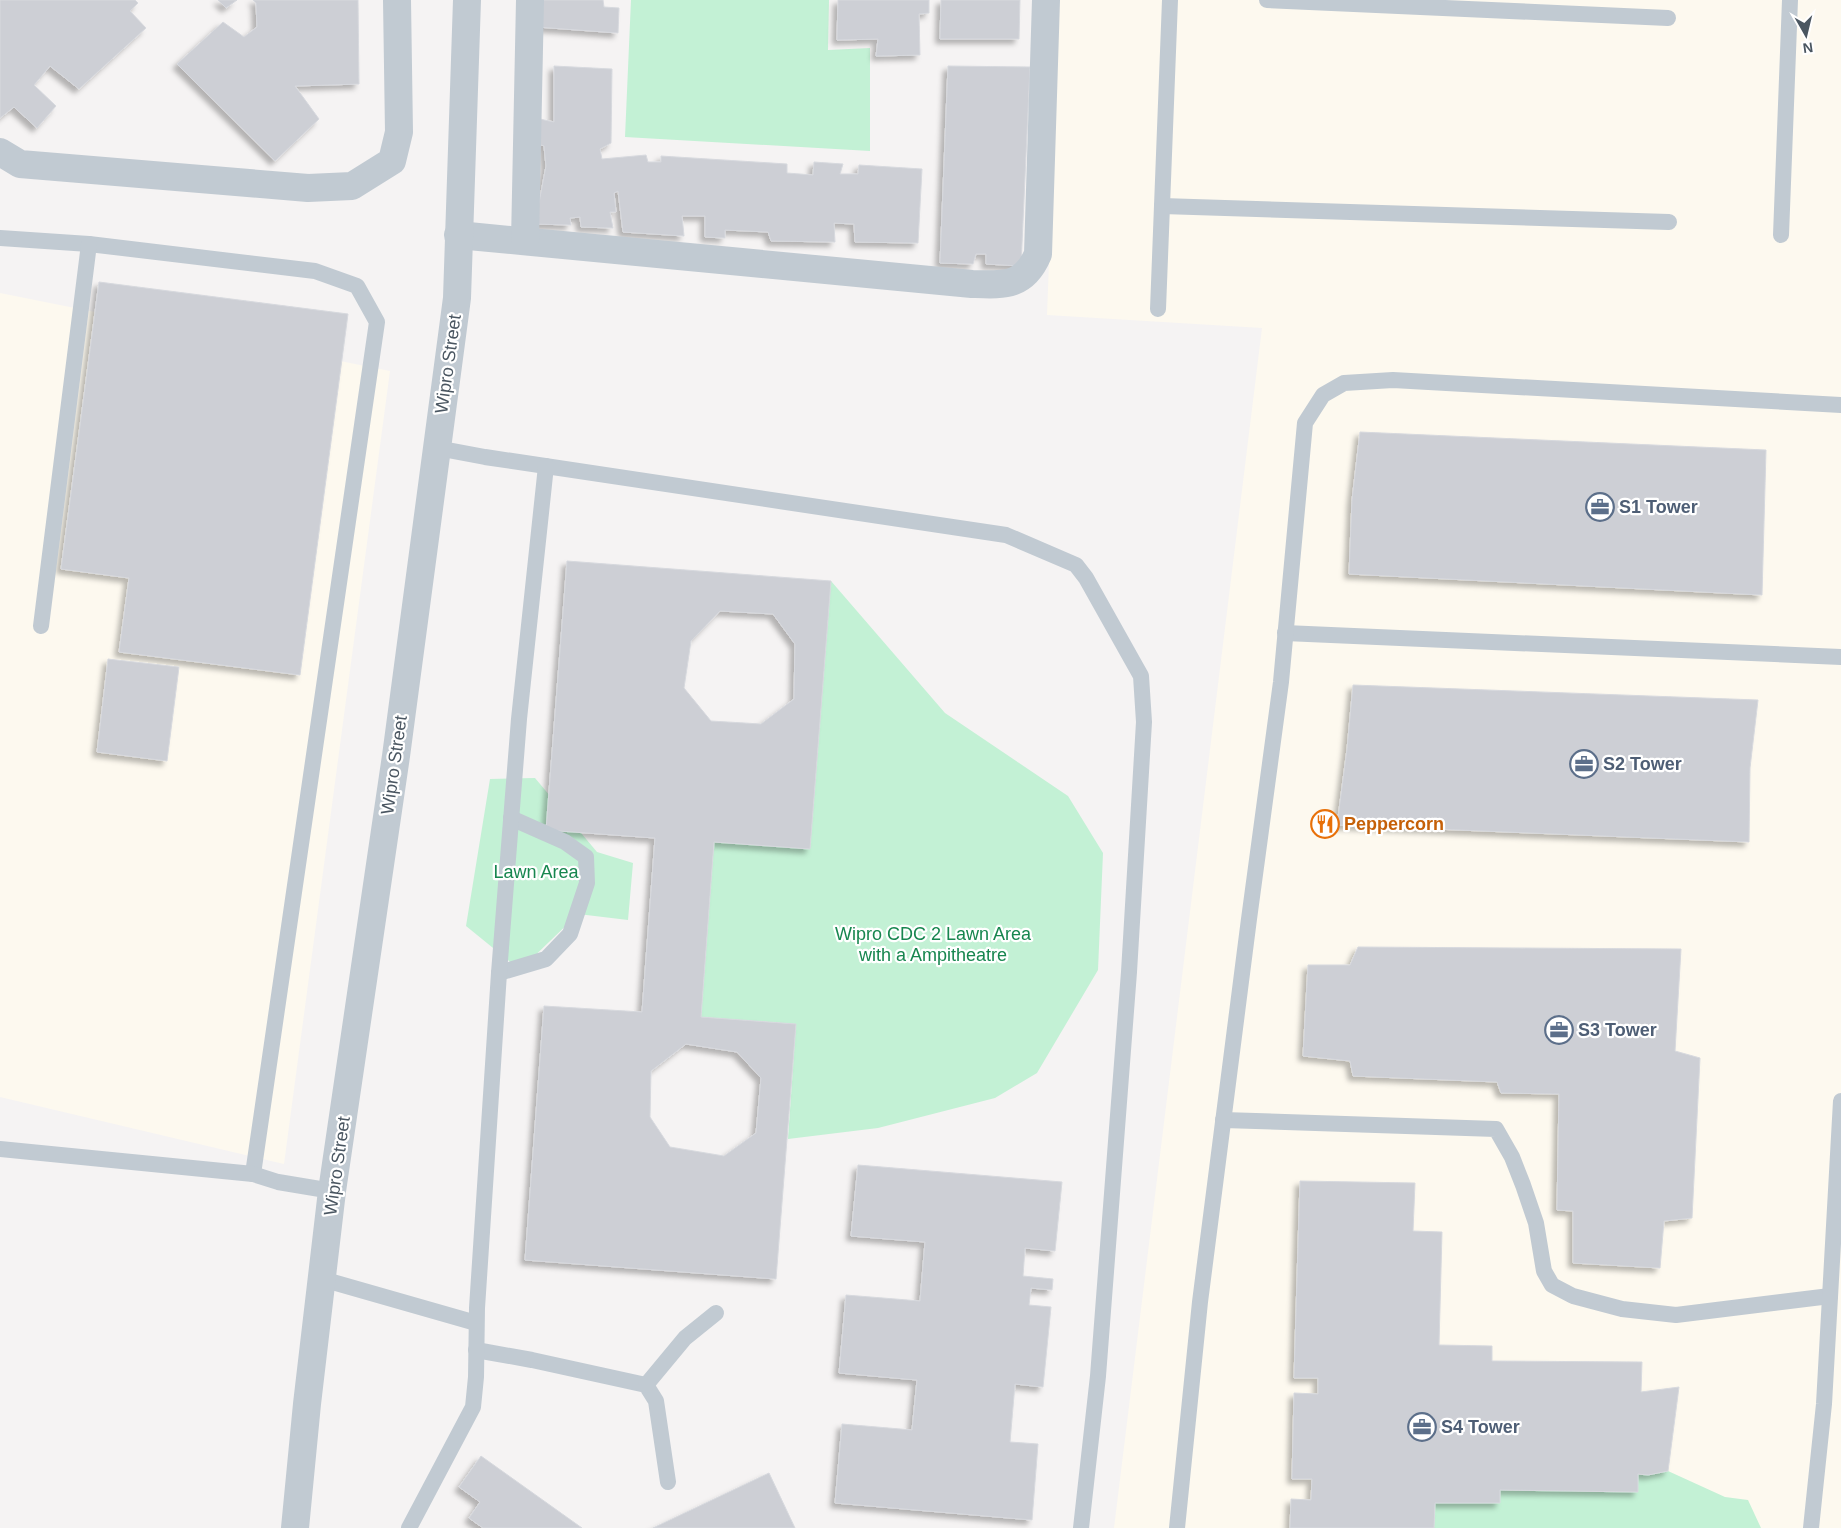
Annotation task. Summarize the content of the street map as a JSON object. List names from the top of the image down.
{
  "streets": {
    "street": ["Wipro Street"]
  },
  "parks": ["Lawn Area", "Wipro CDC 2 Lawn Area with a Ampitheatre"],
  "places": {
    "office": [
      "S1 Tower",
      "S2 Tower",
      "S3 Tower",
      "S4 Tower"
    ],
    "restaurant": ["Peppercorn"]
  },
  "north": "bottom"
}
